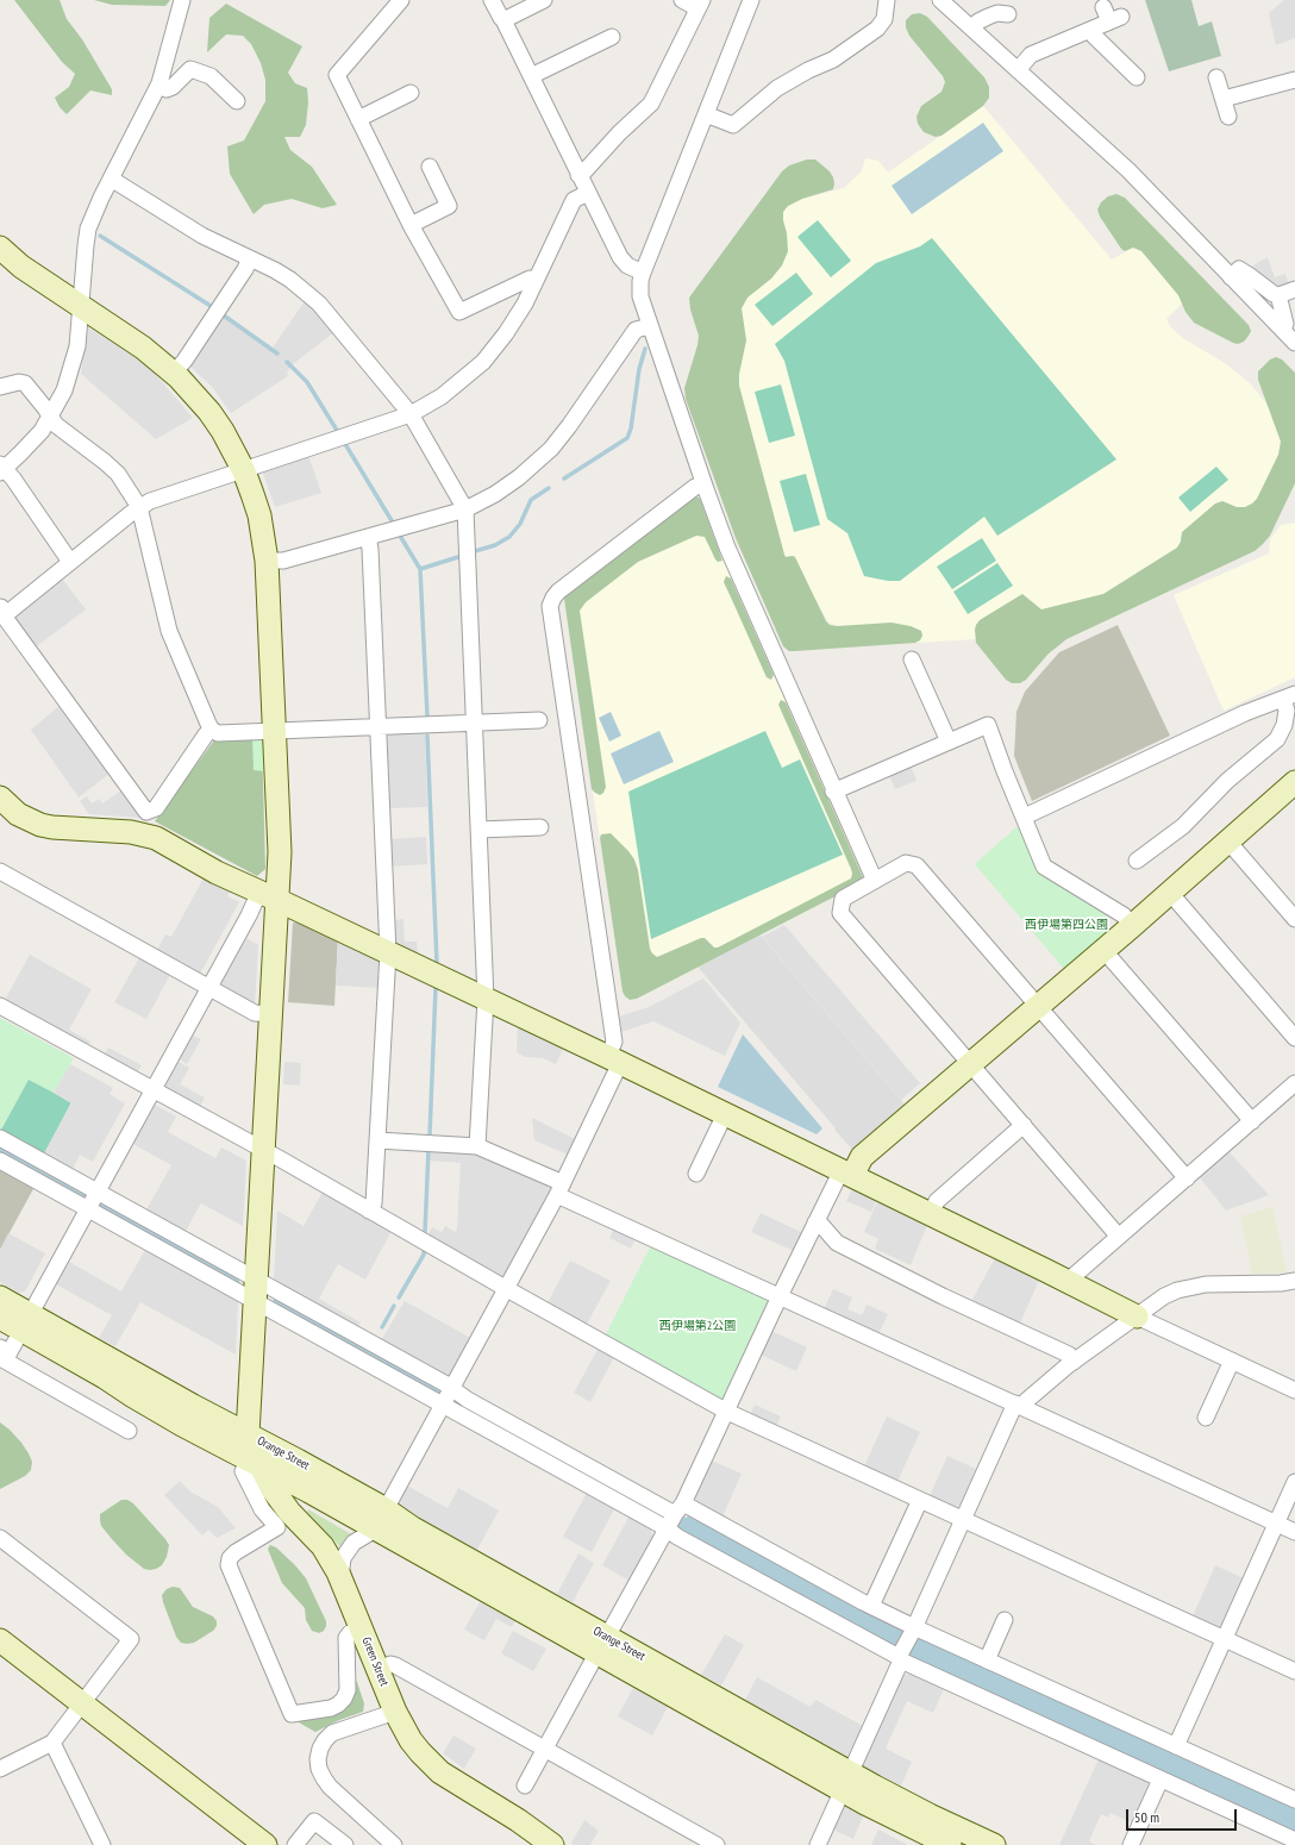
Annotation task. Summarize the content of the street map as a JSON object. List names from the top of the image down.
{
  "streets": {
    "street": ["Orange Street", "Green Street"]
  },
  "crossings": [
    ["Orange Street", "Green Street"]
  ],
  "parks": ["西伊場第四公園", "西伊場第2公園"],
  "scale_bar": "50 m"
}
